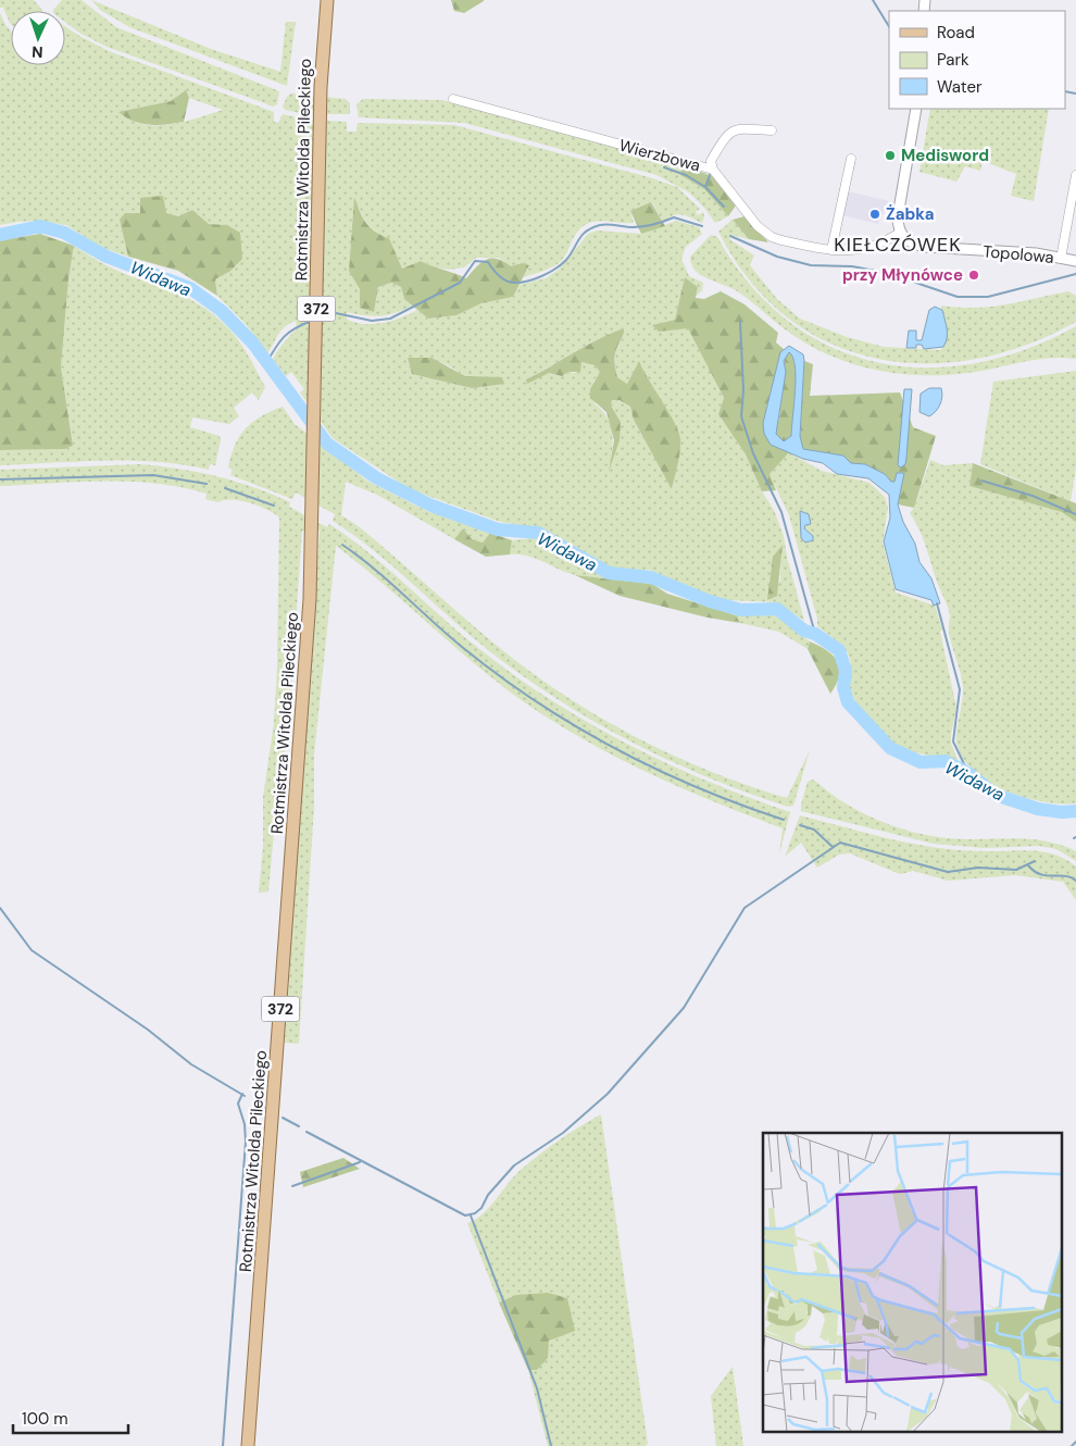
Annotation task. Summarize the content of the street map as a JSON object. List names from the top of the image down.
{
  "streets": {
    "main road": ["Rotmistrza Witolda Pileckiego", "372"],
    "street": ["Wierzbowa", "Topolowa"]
  },
  "crossings": [
    ["Wierzbowa", "Topolowa"]
  ],
  "districts": ["KIEŁCZÓWEK"],
  "water": ["Widawa"],
  "places": ["Medisword", "Żabka", "przy Młynówce"],
  "legend": ["Road", "Park", "Water"],
  "scale_bar": "100 m",
  "north": "bottom"
}
